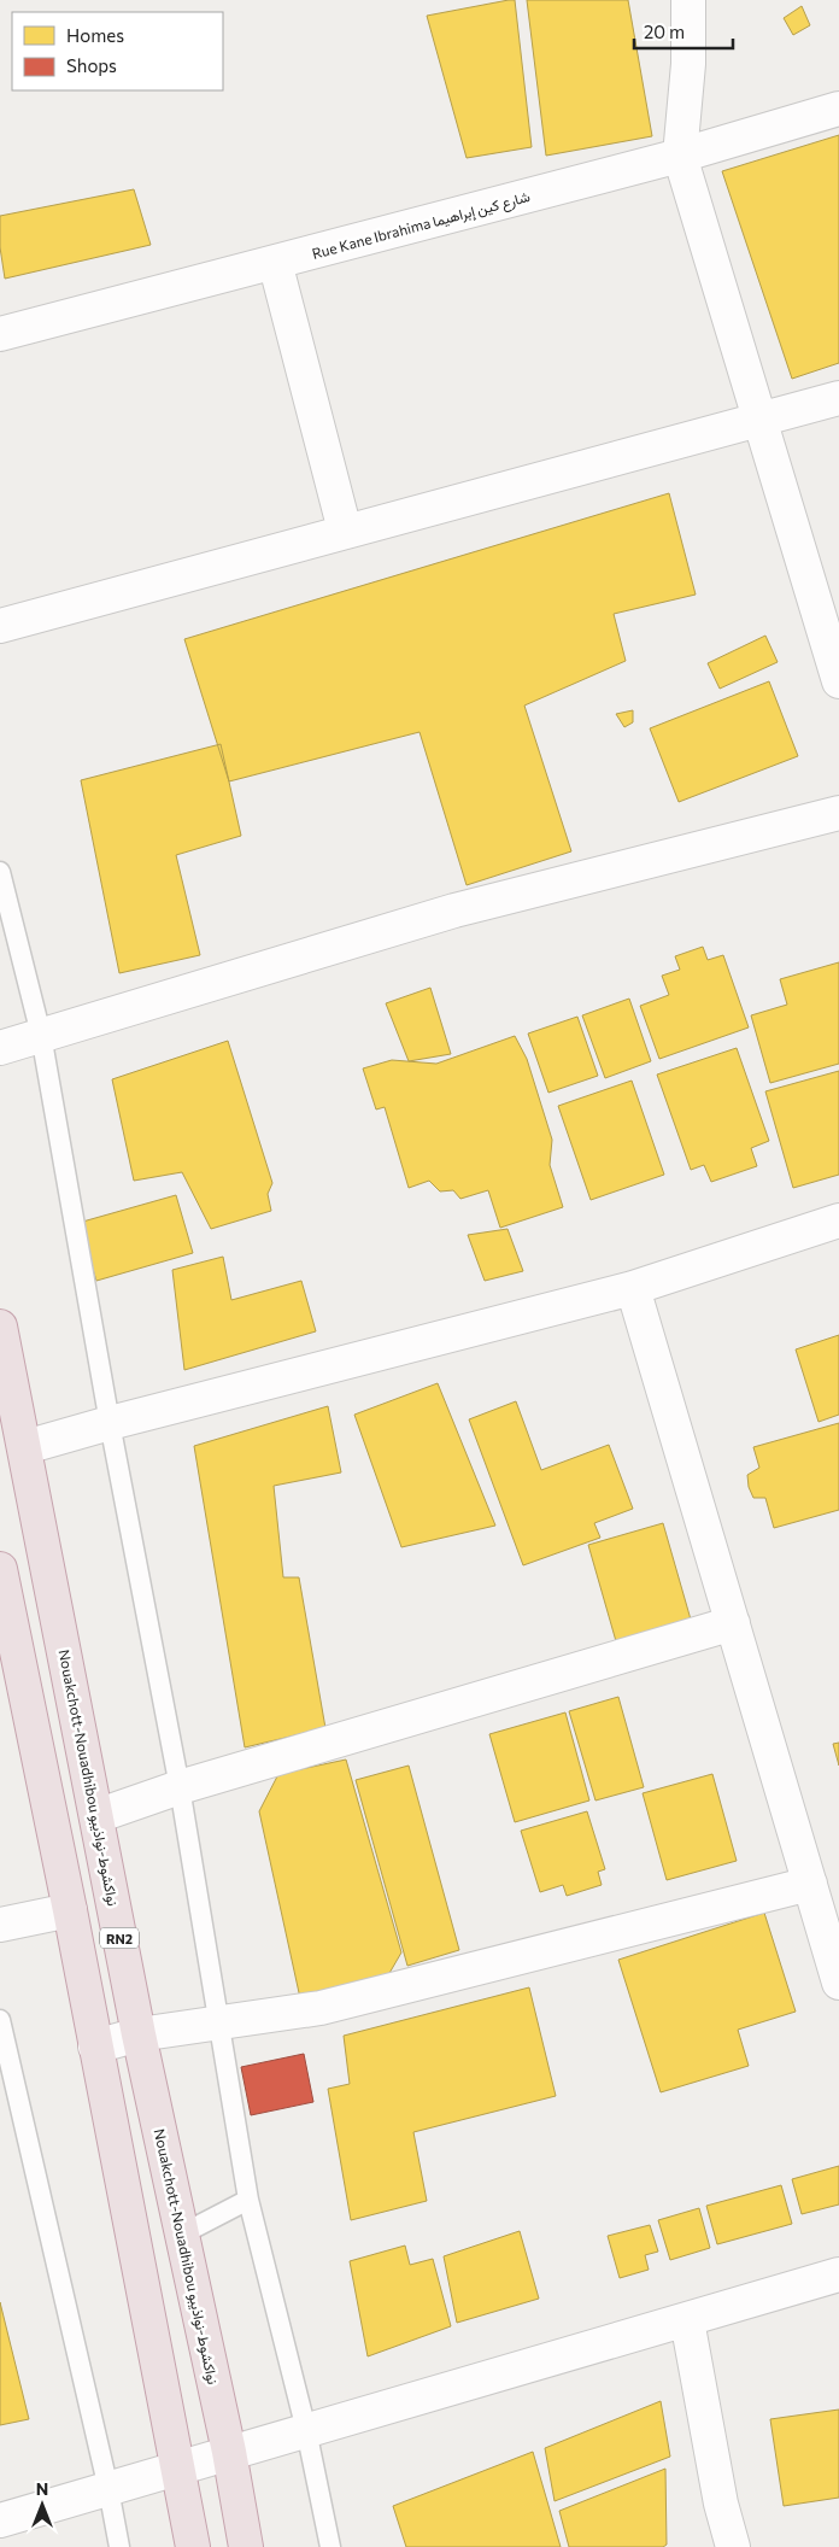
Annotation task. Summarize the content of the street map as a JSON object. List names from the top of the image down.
{
  "streets": {
    "highway": ["Nouakchott-Nouadhibou نواكشوط-نواذيبو", "RN2"],
    "street": ["Rue Kane Ibrahima شارع كين إبراهيما"]
  },
  "legend": ["Homes", "Shops"],
  "scale_bar": "20 m",
  "north": "top"
}
